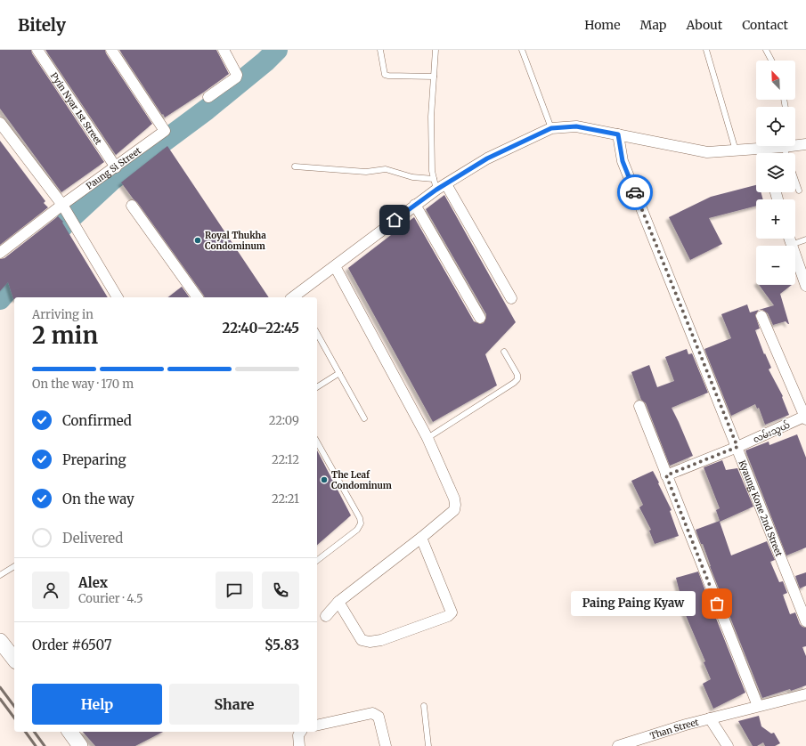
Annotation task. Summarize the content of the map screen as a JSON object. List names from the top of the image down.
{
  "streets": {
    "street": [
      "Pyin Nyar 1st Street",
      "Paung Si Street",
      "လမ်းသွယ်",
      "Kyaung Kone 2nd Street",
      "Than Street"
    ]
  },
  "crossings": [
    ["Pyin Nyar 1st Street", "Paung Si Street"],
    ["လမ်းသွယ်", "Kyaung Kone 2nd Street"]
  ],
  "places": ["Royal Thukha Condominum", "The Leaf Condominum", "Paing Paing Kyaw"],
  "north": "top left",
  "page": {
    "header": "Bitely",
    "nav": [
      "Home",
      "Map",
      "About",
      "Contact"
    ],
    "map_buttons": ["+", "−"],
    "heading": ["2 min", "Arriving in", "22:40–22:45"],
    "panel": [
      "Alex",
      "Courier · 4.5",
      "Order #6507",
      "$5.83"
    ],
    "bar": "On the way · 170 m",
    "list": [
      ["Confirmed", "22:09"],
      ["Preparing", "22:12"],
      ["On the way", "22:21"],
      "Delivered"
    ],
    "bubble": "Paing Paing Kyaw",
    "buttons": ["Help", "Share"]
  }
}
